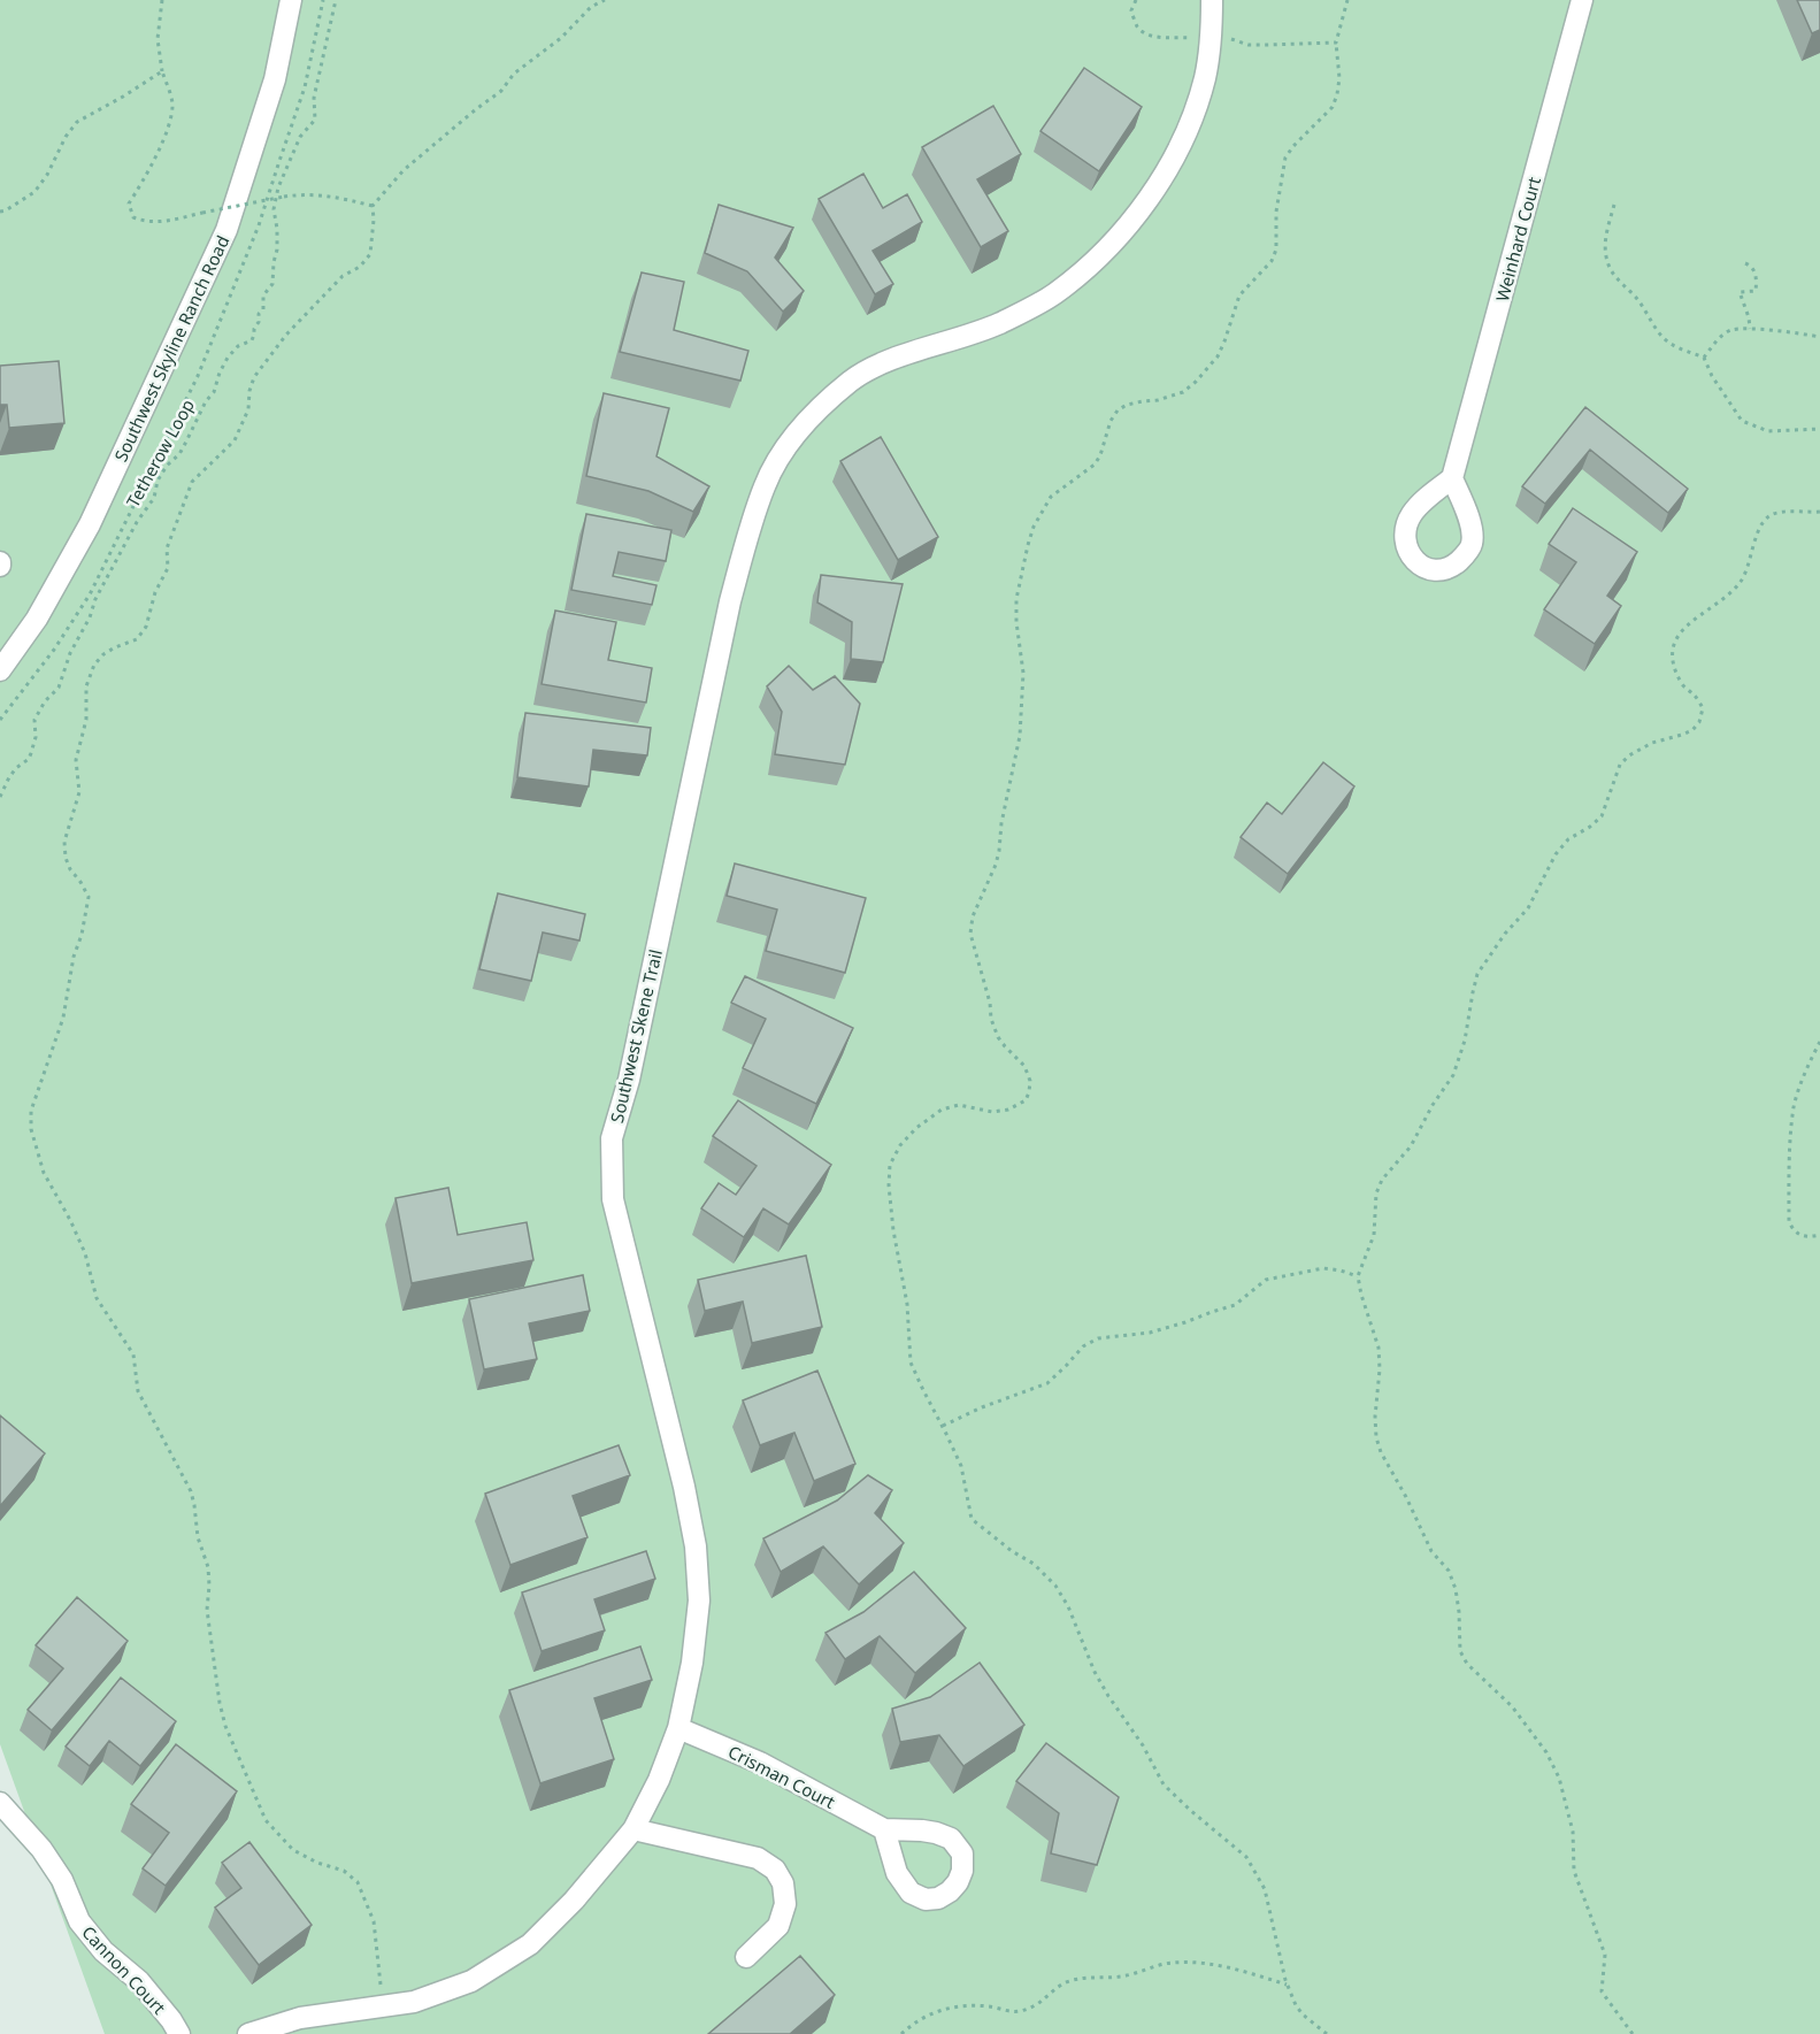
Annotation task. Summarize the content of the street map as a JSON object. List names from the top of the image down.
{
  "streets": {
    "street": [
      "Weinhard Court",
      "Southwest Skyline Ranch Road",
      "Southwest Skene Trail",
      "Crisman Court",
      "Cannon Court"
    ],
    "path": ["Tetherow Loop"]
  },
  "crossings": [
    ["Southwest Skene Trail", "Crisman Court"]
  ]
}
